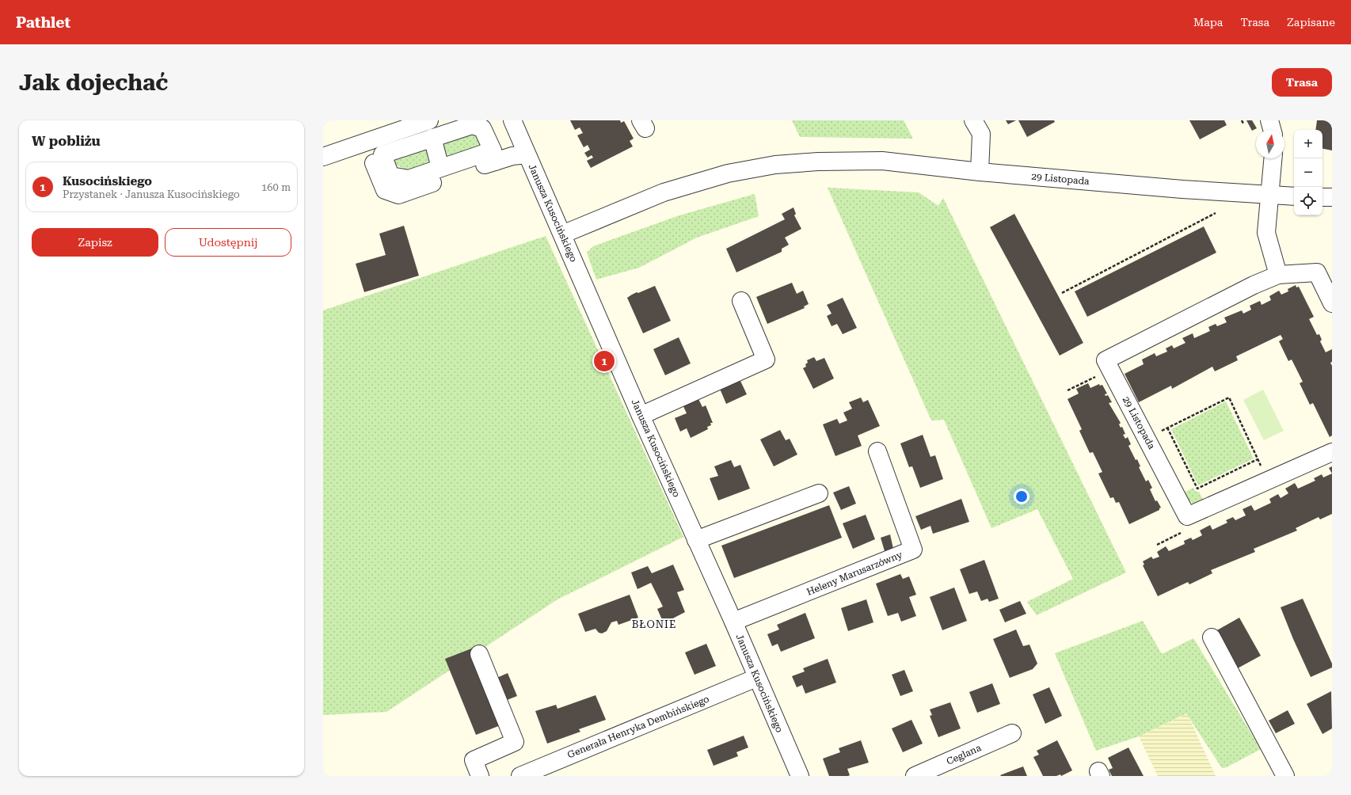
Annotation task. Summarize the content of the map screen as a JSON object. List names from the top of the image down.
{
  "streets": {
    "street": [
      "29 Listopada",
      "Janusza Kusocińskiego",
      "Heleny Marusarzówny",
      "Generała Henryka Dembińskiego",
      "Ceglana"
    ]
  },
  "crossings": [
    ["29 Listopada", "Janusza Kusocińskiego"],
    ["Janusza Kusocińskiego", "Heleny Marusarzówny"],
    ["Janusza Kusocińskiego", "Generała Henryka Dembińskiego"]
  ],
  "districts": ["BŁONIE"],
  "north": "top",
  "page": {
    "header": "Pathlet",
    "nav": ["Mapa", "Trasa", "Zapisane"],
    "buttons": [
      "Trasa",
      ["Zapisz", "Udostępnij"]
    ],
    "title": "Jak dojechać",
    "heading": "W pobliżu",
    "map_buttons": ["+", "−"],
    "list": [
      {
        "mark": "1",
        "name": "Kusocińskiego",
        "note": "Przystanek · Janusza Kusocińskiego",
        "value": "160 m"
      }
    ],
    "pins": "1"
  }
}
